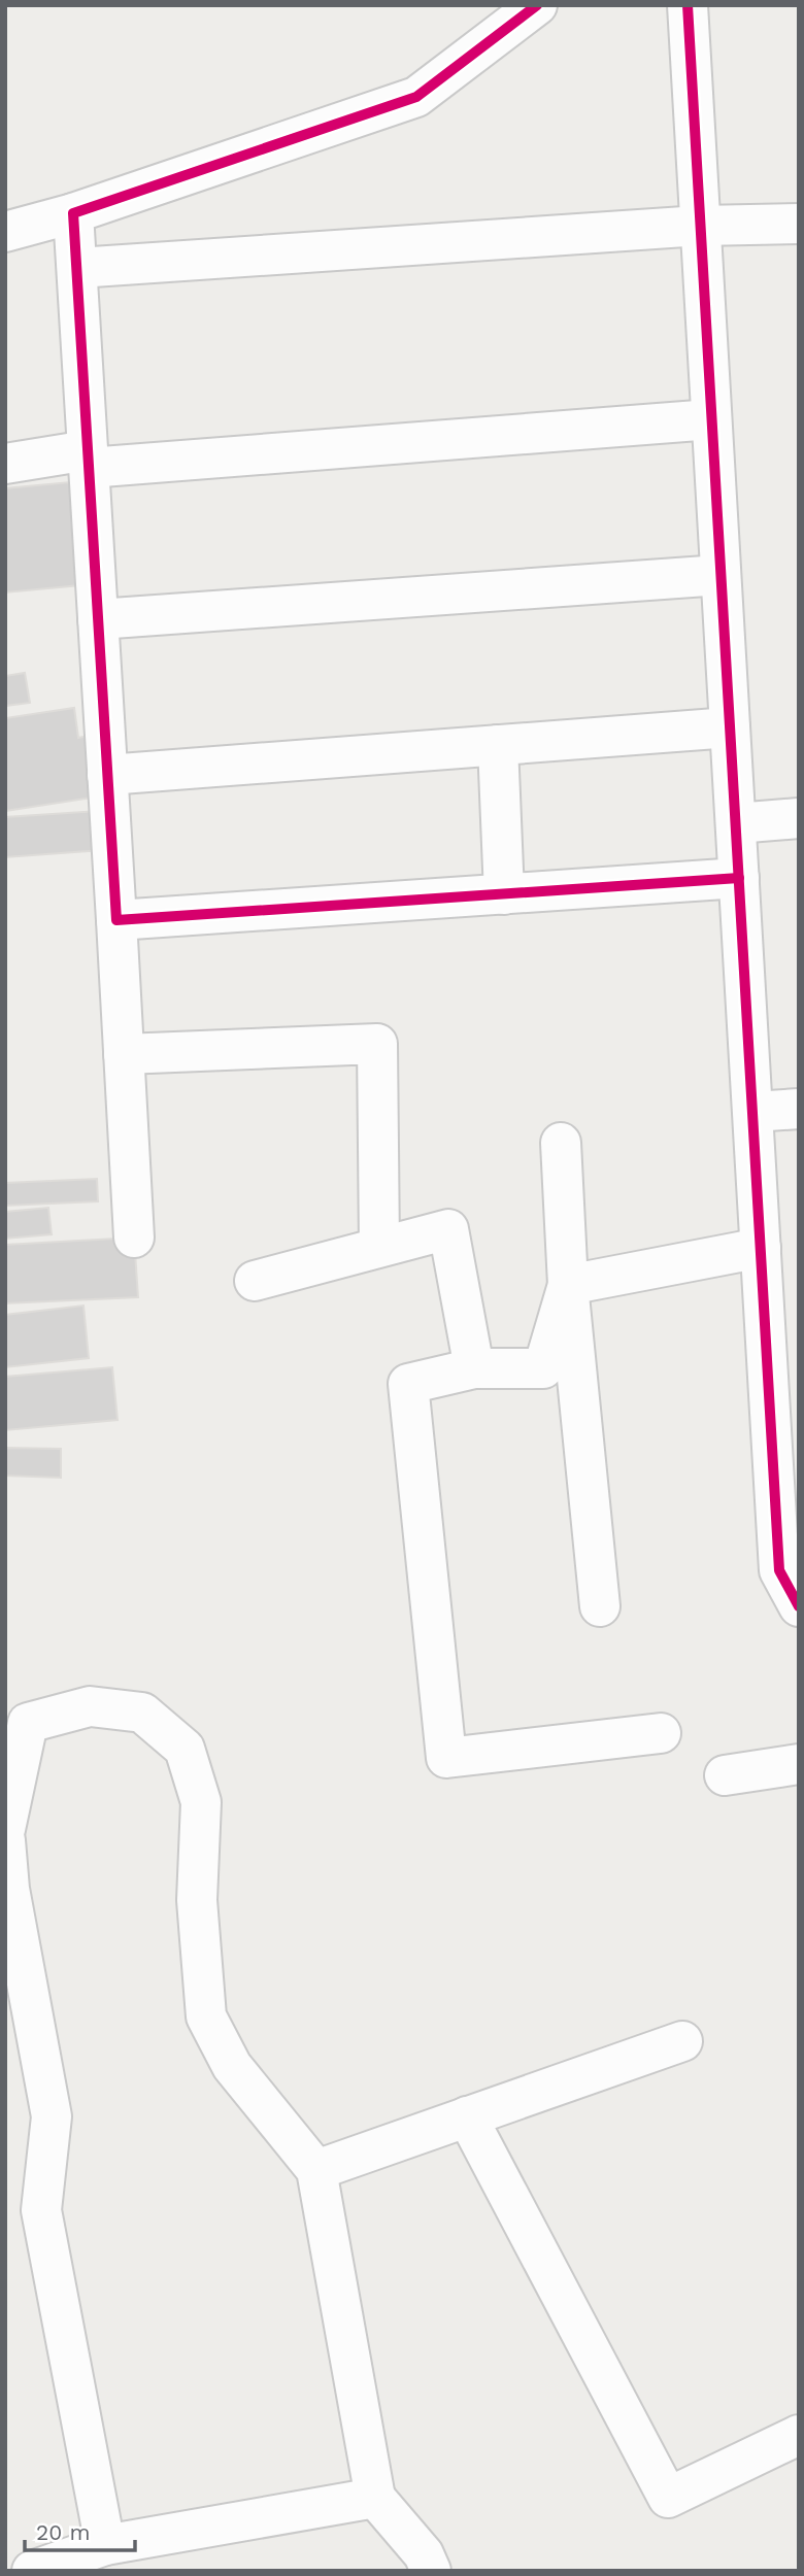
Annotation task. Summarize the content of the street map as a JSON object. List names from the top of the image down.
{
  "scale_bar": "20 m"
}
